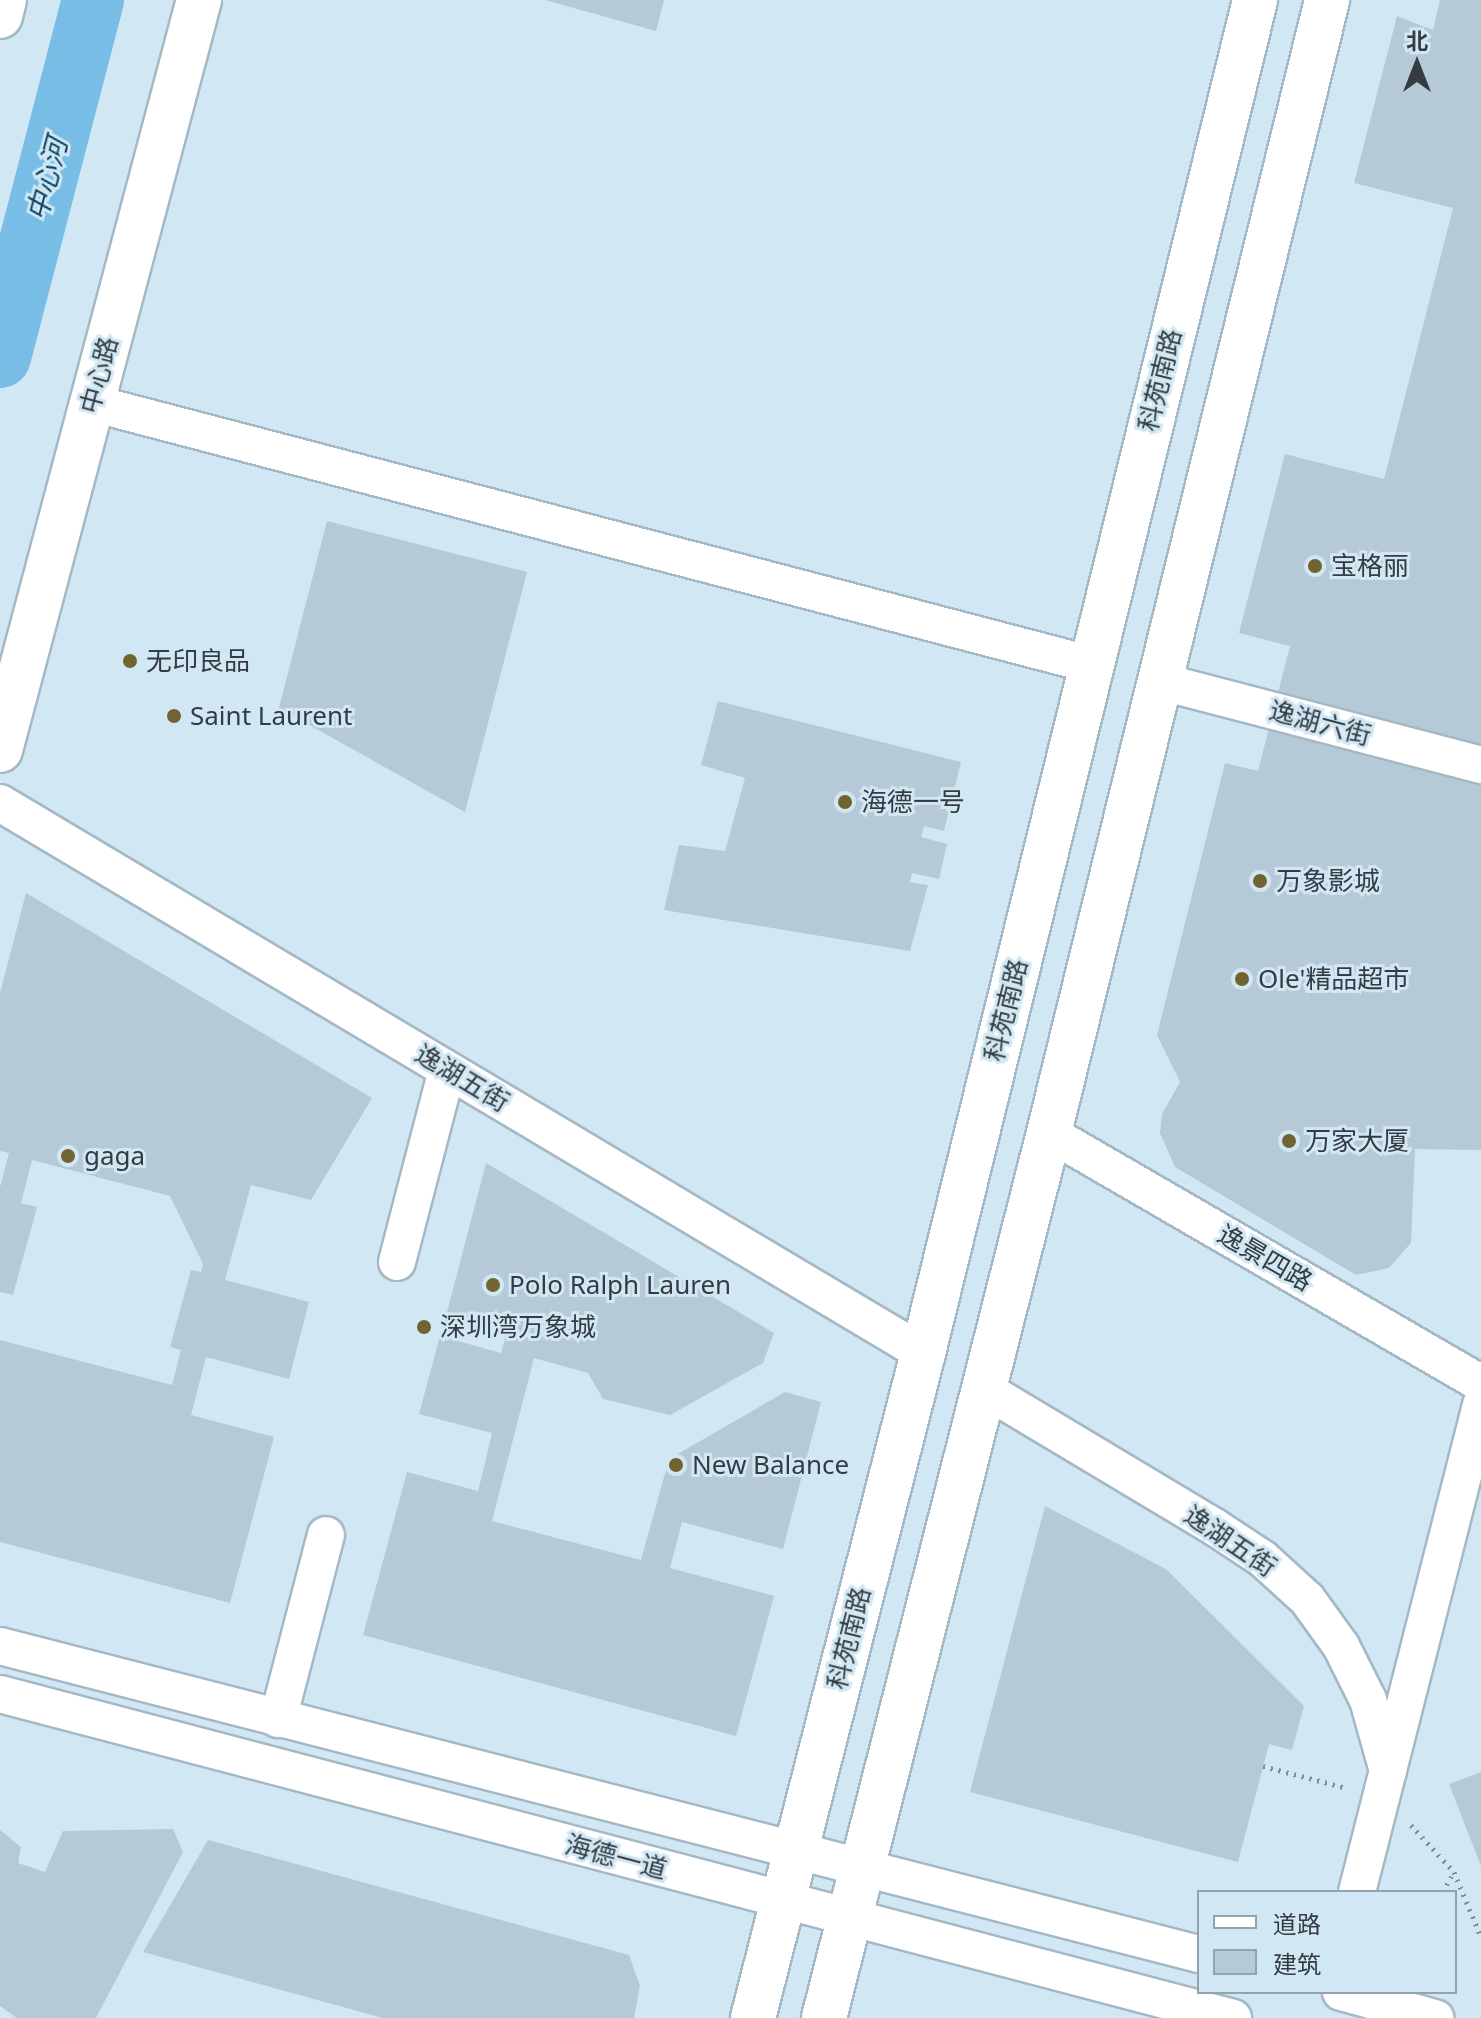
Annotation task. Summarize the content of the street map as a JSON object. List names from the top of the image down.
{
  "streets": {
    "main road": ["中心路", "科苑南路"],
    "street": [
      "逸湖六街",
      "逸湖五街",
      "逸景四路",
      "海德一道"
    ]
  },
  "crossings": [
    ["科苑南路", "逸湖五街"],
    ["科苑南路", "海德一道"]
  ],
  "water": ["中心河"],
  "places": [
    "宝格丽",
    "无印良品",
    "Saint Laurent",
    "海德一号",
    "万象影城",
    "Ole'精品超市",
    "万家大厦",
    "gaga",
    "Polo Ralph Lauren",
    "深圳湾万象城",
    "New Balance"
  ],
  "legend": ["道路", "建筑"],
  "north": "top"
}
